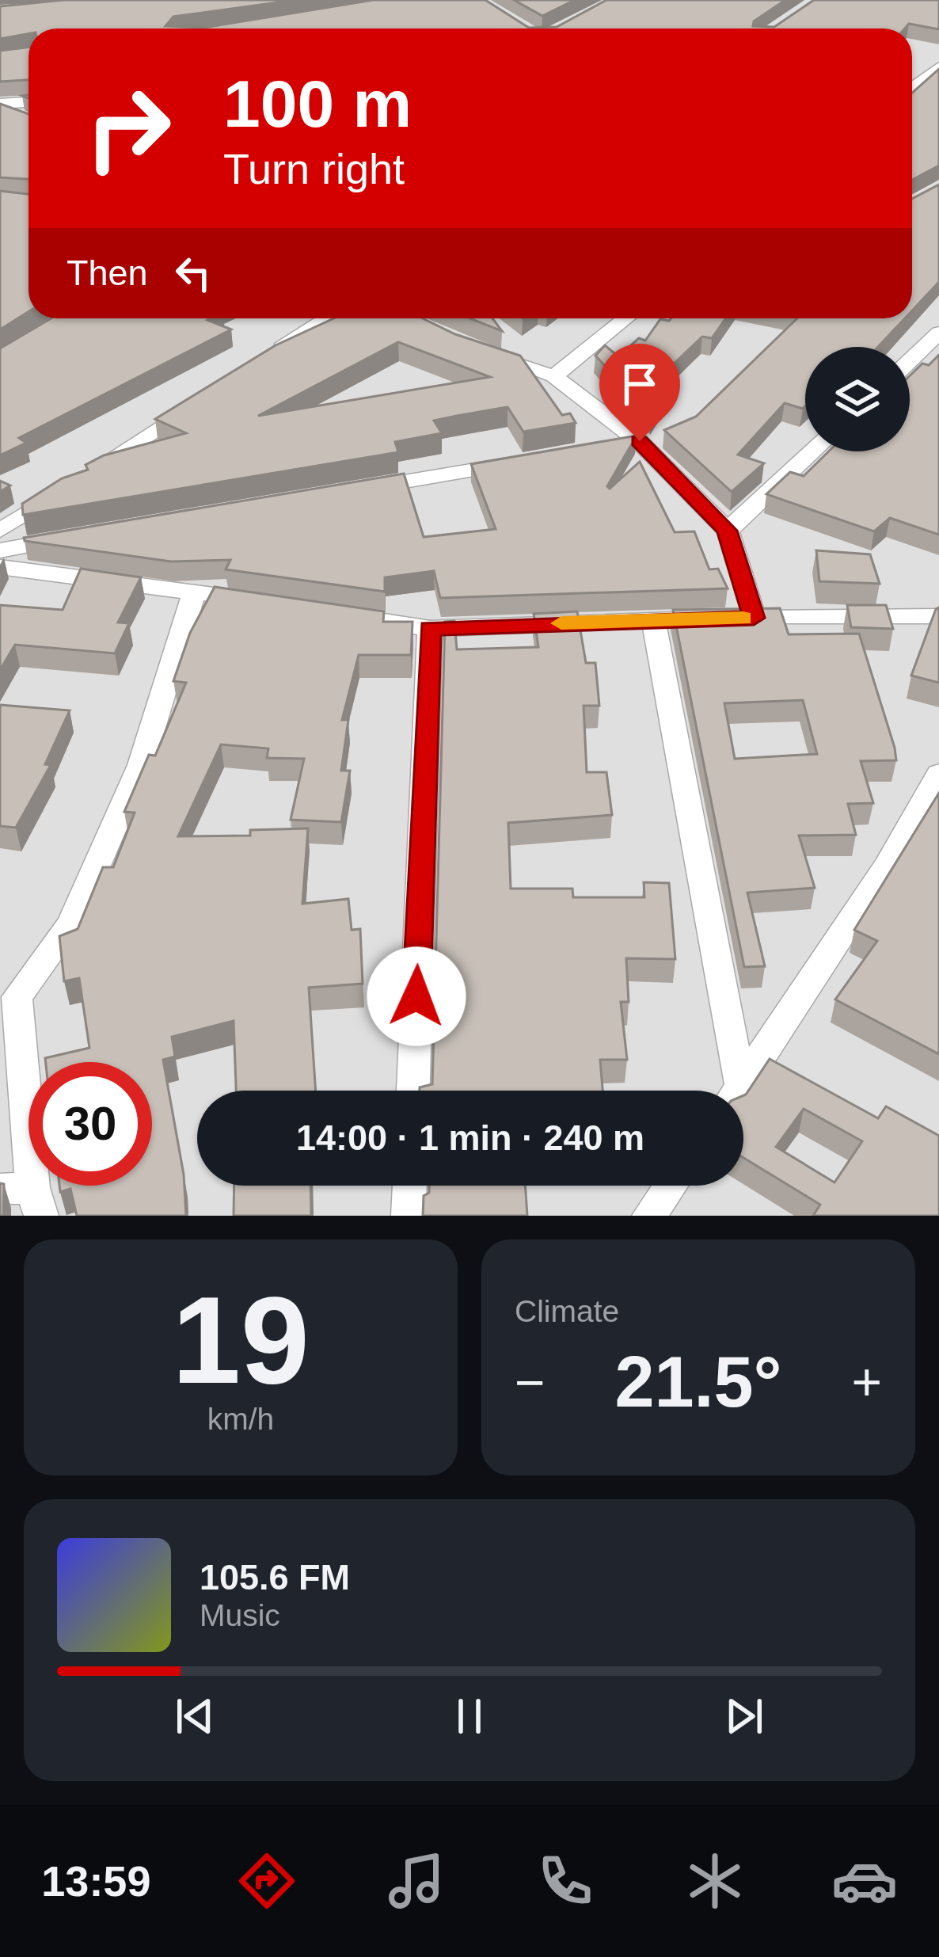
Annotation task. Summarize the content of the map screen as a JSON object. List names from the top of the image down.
{
  "page": {
    "turn": ["100 m", "Turn right"],
    "then": "Then",
    "limit": "30",
    "trip": "14:00 · 1 min · 240 m",
    "tile": [
      ["19", "km/h"],
      "Climate"
    ],
    "heat": ["−", "21.5°", "+"],
    "song": ["105.6 FM", "Music"],
    "tabs": "13:59"
  }
}
